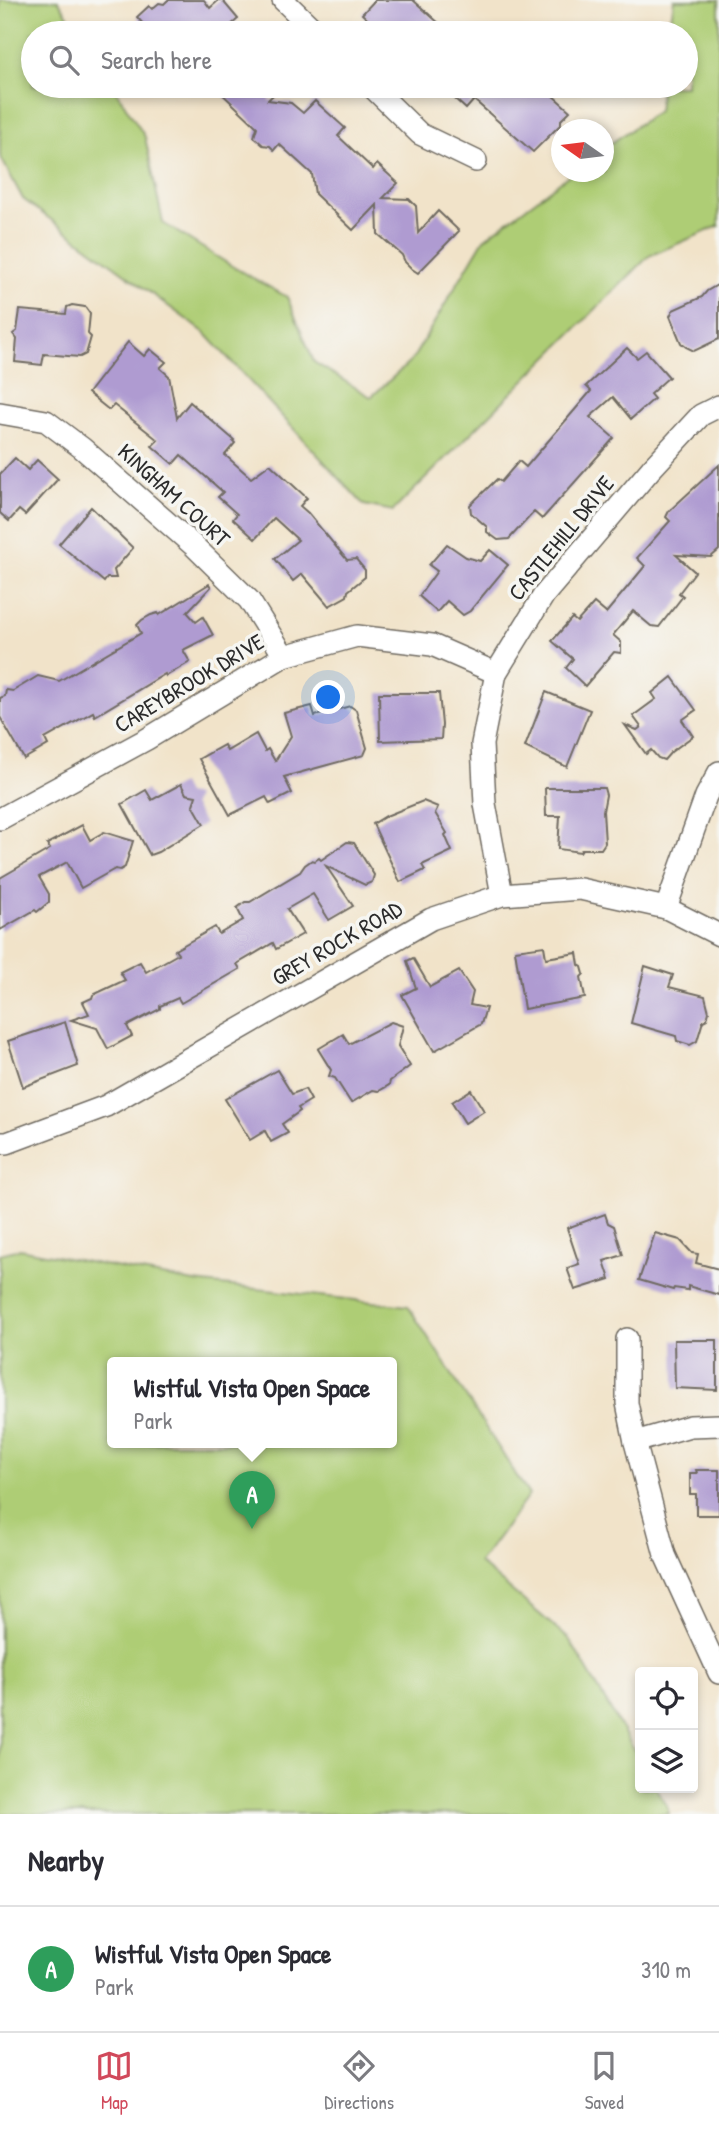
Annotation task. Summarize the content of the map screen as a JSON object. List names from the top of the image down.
{
  "streets": {
    "street": [
      "KINGHAM COURT",
      "CASTLEHILL DRIVE",
      "CAREYBROOK DRIVE",
      "GREY ROCK ROAD"
    ]
  },
  "crossings": [
    ["KINGHAM COURT", "CAREYBROOK DRIVE"],
    ["CASTLEHILL DRIVE", "CAREYBROOK DRIVE"],
    ["CASTLEHILL DRIVE", "GREY ROCK ROAD"]
  ],
  "north": "left",
  "page": {
    "search": "Search here",
    "popup": ["Wistful Vista Open Space", "Park"],
    "pins": "A",
    "heading": "Nearby",
    "list": [
      {
        "mark": "A",
        "name": "Wistful Vista Open Space",
        "note": "Park",
        "value": "310 m"
      }
    ],
    "nav": ["Map", "Directions", "Saved"]
  }
}
